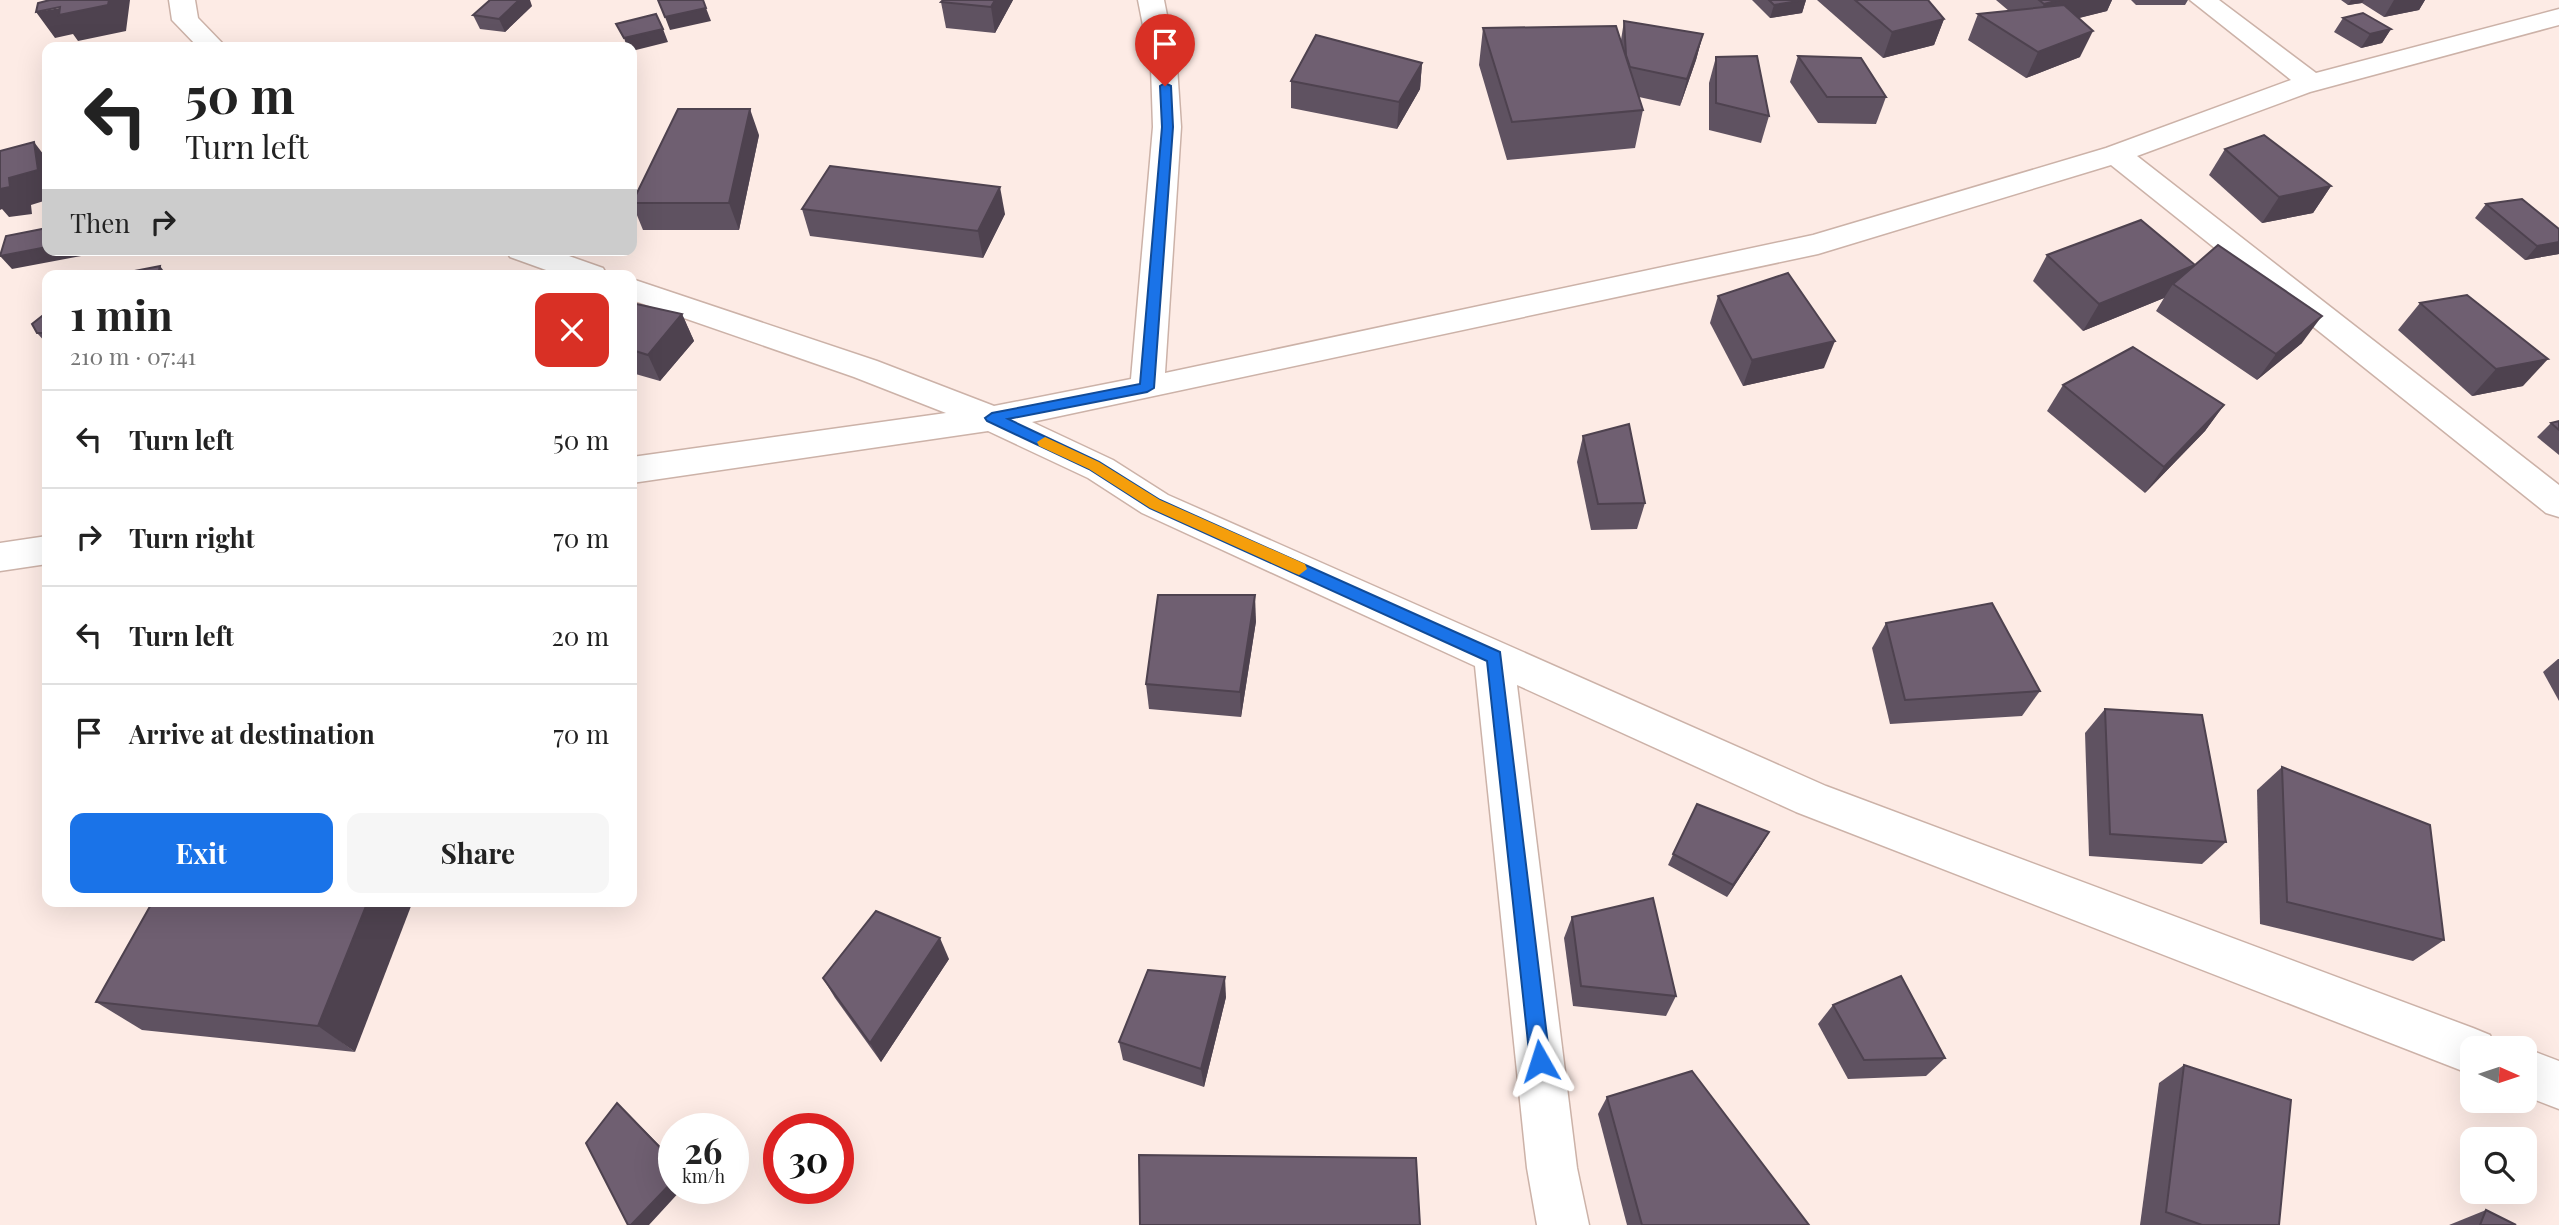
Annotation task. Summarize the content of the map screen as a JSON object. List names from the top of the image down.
{
  "north": "right",
  "page": {
    "turn": ["50 m", "Turn left"],
    "then": "Then",
    "heading": ["1 min", "210 m · 07:41"],
    "list": [
      {
        "name": "Turn left",
        "value": "50 m"
      },
      {
        "name": "Turn right",
        "value": "70 m"
      },
      {
        "name": "Turn left",
        "value": "20 m"
      },
      {
        "name": "Arrive at destination",
        "value": "70 m"
      }
    ],
    "buttons": ["Exit", "Share"],
    "speed": "26 km/h",
    "limit": "30"
  }
}
